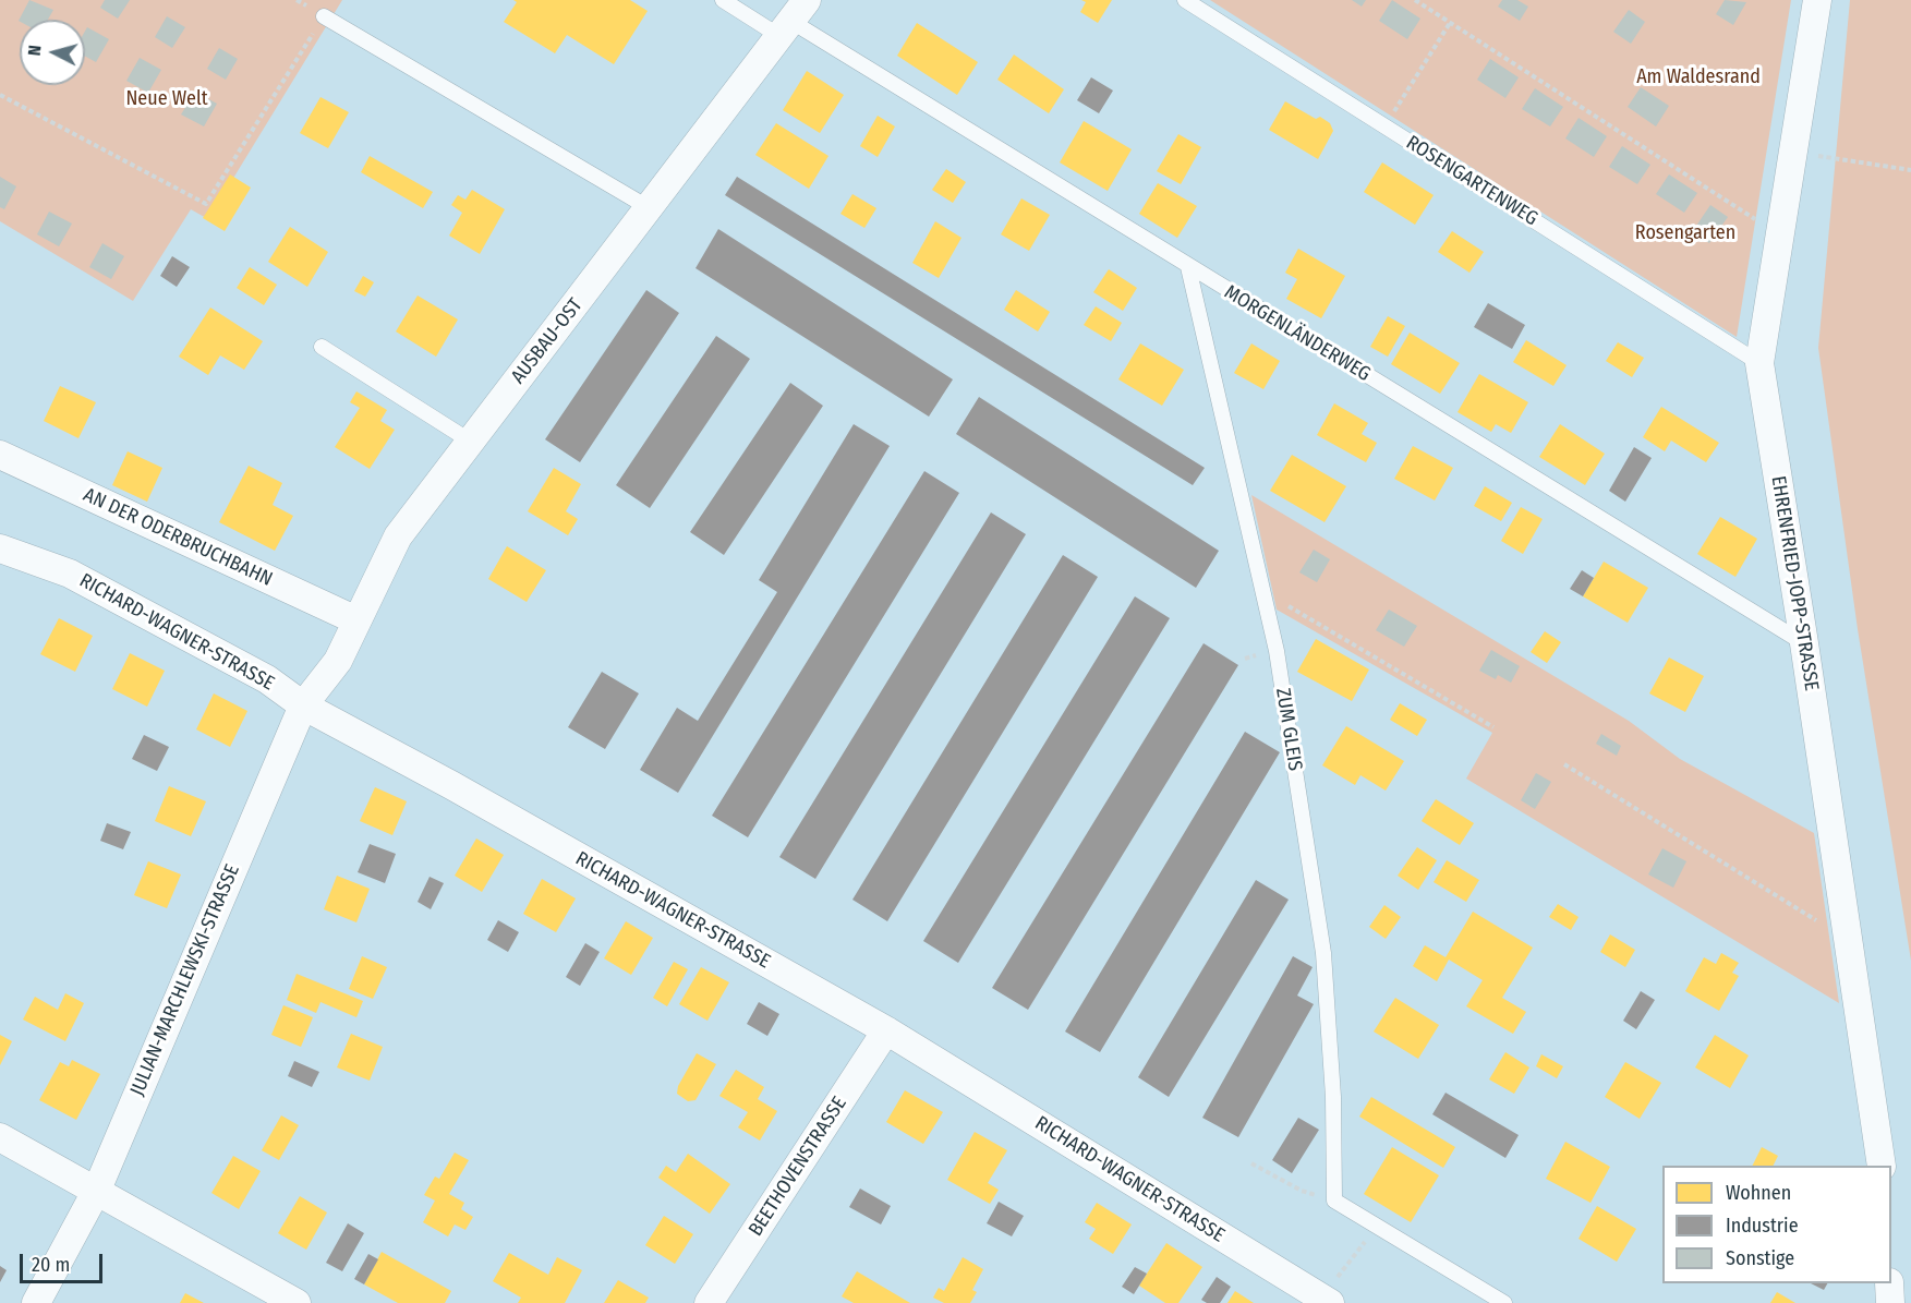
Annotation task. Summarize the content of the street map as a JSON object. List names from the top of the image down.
{
  "streets": {
    "street": [
      "AUSBAU-OST",
      "AN DER ODERBRUCHBAHN",
      "EHRENFRIED-JOPP-STRASSE",
      "RICHARD-WAGNER-STRASSE",
      "JULIAN-MARCHLEWSKI-STRASSE",
      "BEETHOVENSTRASSE"
    ],
    "lane": ["ROSENGARTENWEG", "MORGENLÄNDERWEG", "ZUM GLEIS"]
  },
  "crossings": [
    ["ROSENGARTENWEG", "EHRENFRIED-JOPP-STRASSE"],
    ["MORGENLÄNDERWEG", "AUSBAU-OST"],
    ["MORGENLÄNDERWEG", "EHRENFRIED-JOPP-STRASSE"],
    ["MORGENLÄNDERWEG", "ZUM GLEIS"],
    ["AUSBAU-OST", "AN DER ODERBRUCHBAHN"],
    ["AUSBAU-OST", "JULIAN-MARCHLEWSKI-STRASSE"],
    ["RICHARD-WAGNER-STRASSE", "JULIAN-MARCHLEWSKI-STRASSE"],
    ["RICHARD-WAGNER-STRASSE", "BEETHOVENSTRASSE"]
  ],
  "parks": ["Am Waldesrand", "Neue Welt", "Rosengarten"],
  "legend": ["Wohnen", "Industrie", "Sonstige"],
  "scale_bar": "20 m",
  "north": "left"
}
